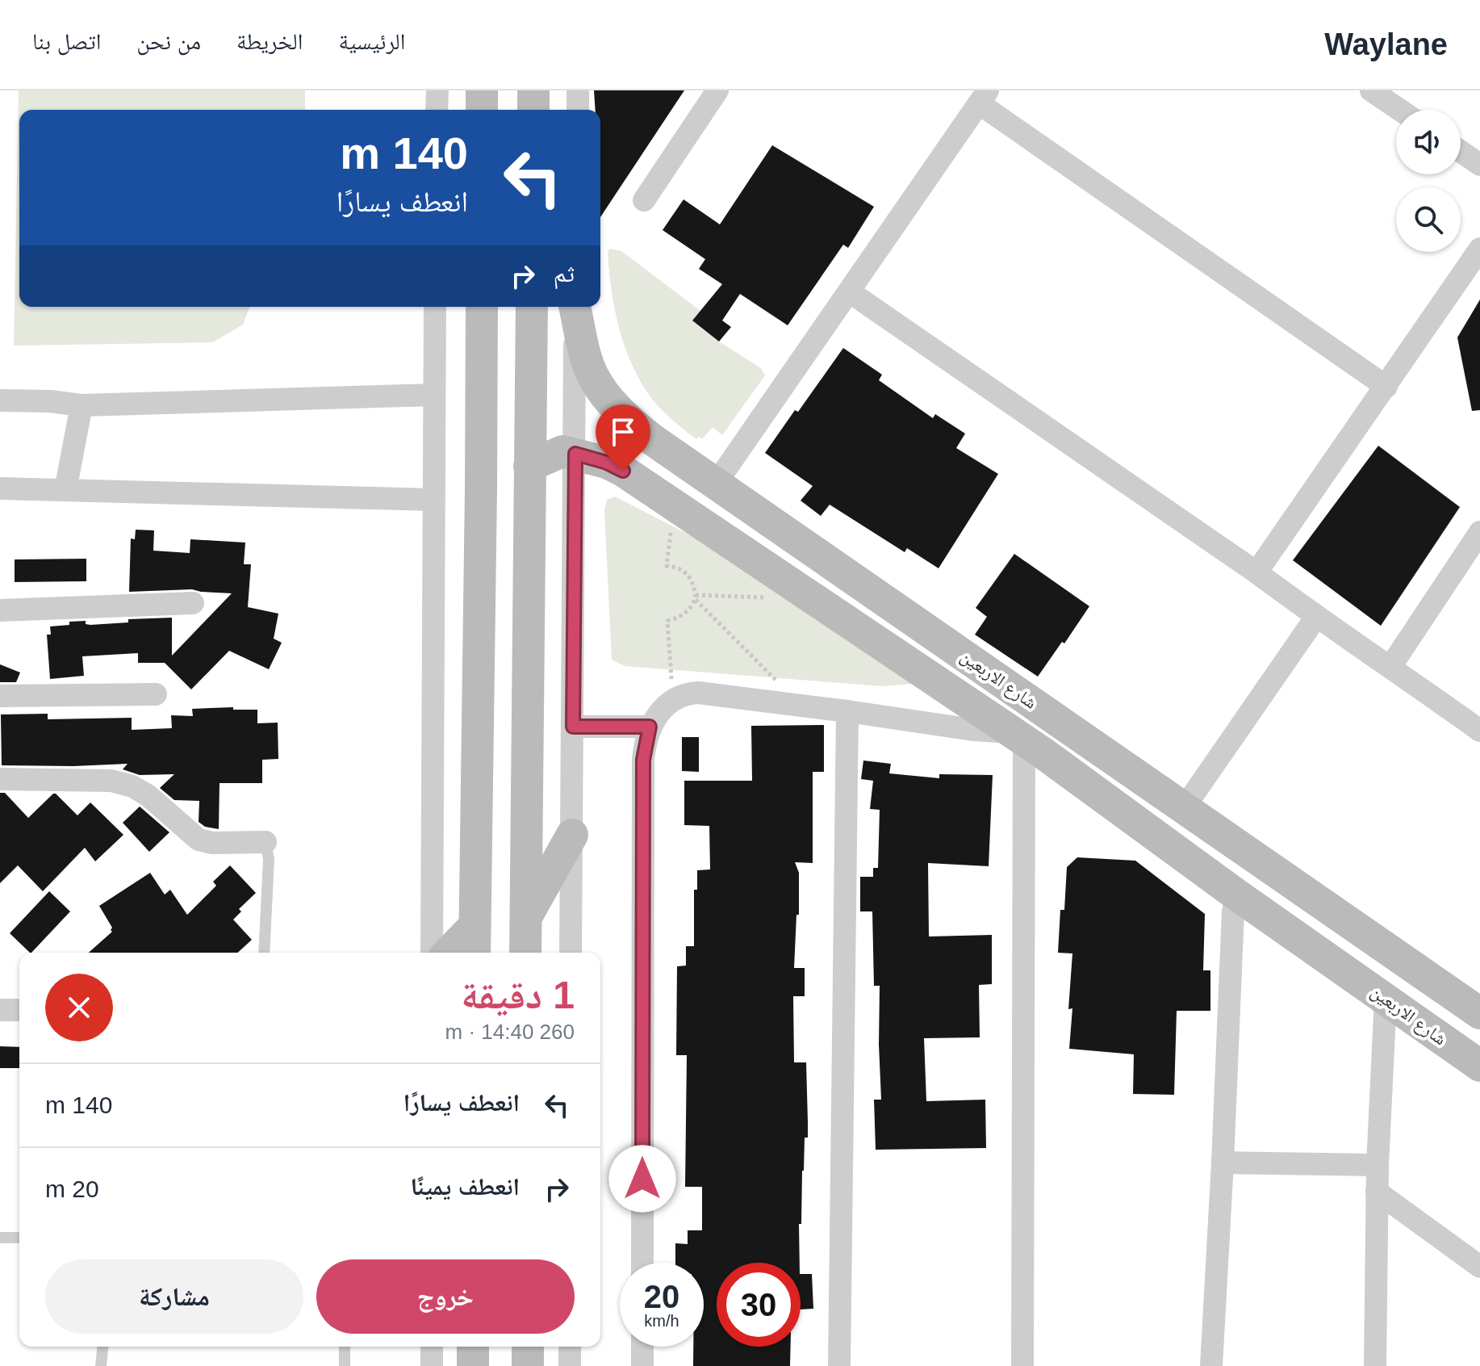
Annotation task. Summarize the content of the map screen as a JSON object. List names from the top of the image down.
{
  "streets": {
    "main road": ["شارع الاربعين"]
  },
  "page": {
    "header": "Waylane",
    "nav": [
      "الرئيسية",
      "الخريطة",
      "من نحن",
      "اتصل بنا"
    ],
    "turn": ["140 m", "انعطف يسارًا"],
    "then": "ثم",
    "heading": ["1 دقيقة", "260 m · 14:40"],
    "list": [
      {
        "name": "انعطف يسارًا",
        "value": "140 m"
      },
      {
        "name": "انعطف يمينًا",
        "value": "20 m"
      }
    ],
    "buttons": ["خروج", "مشاركة"],
    "speed": "20 km/h",
    "limit": "30"
  }
}
